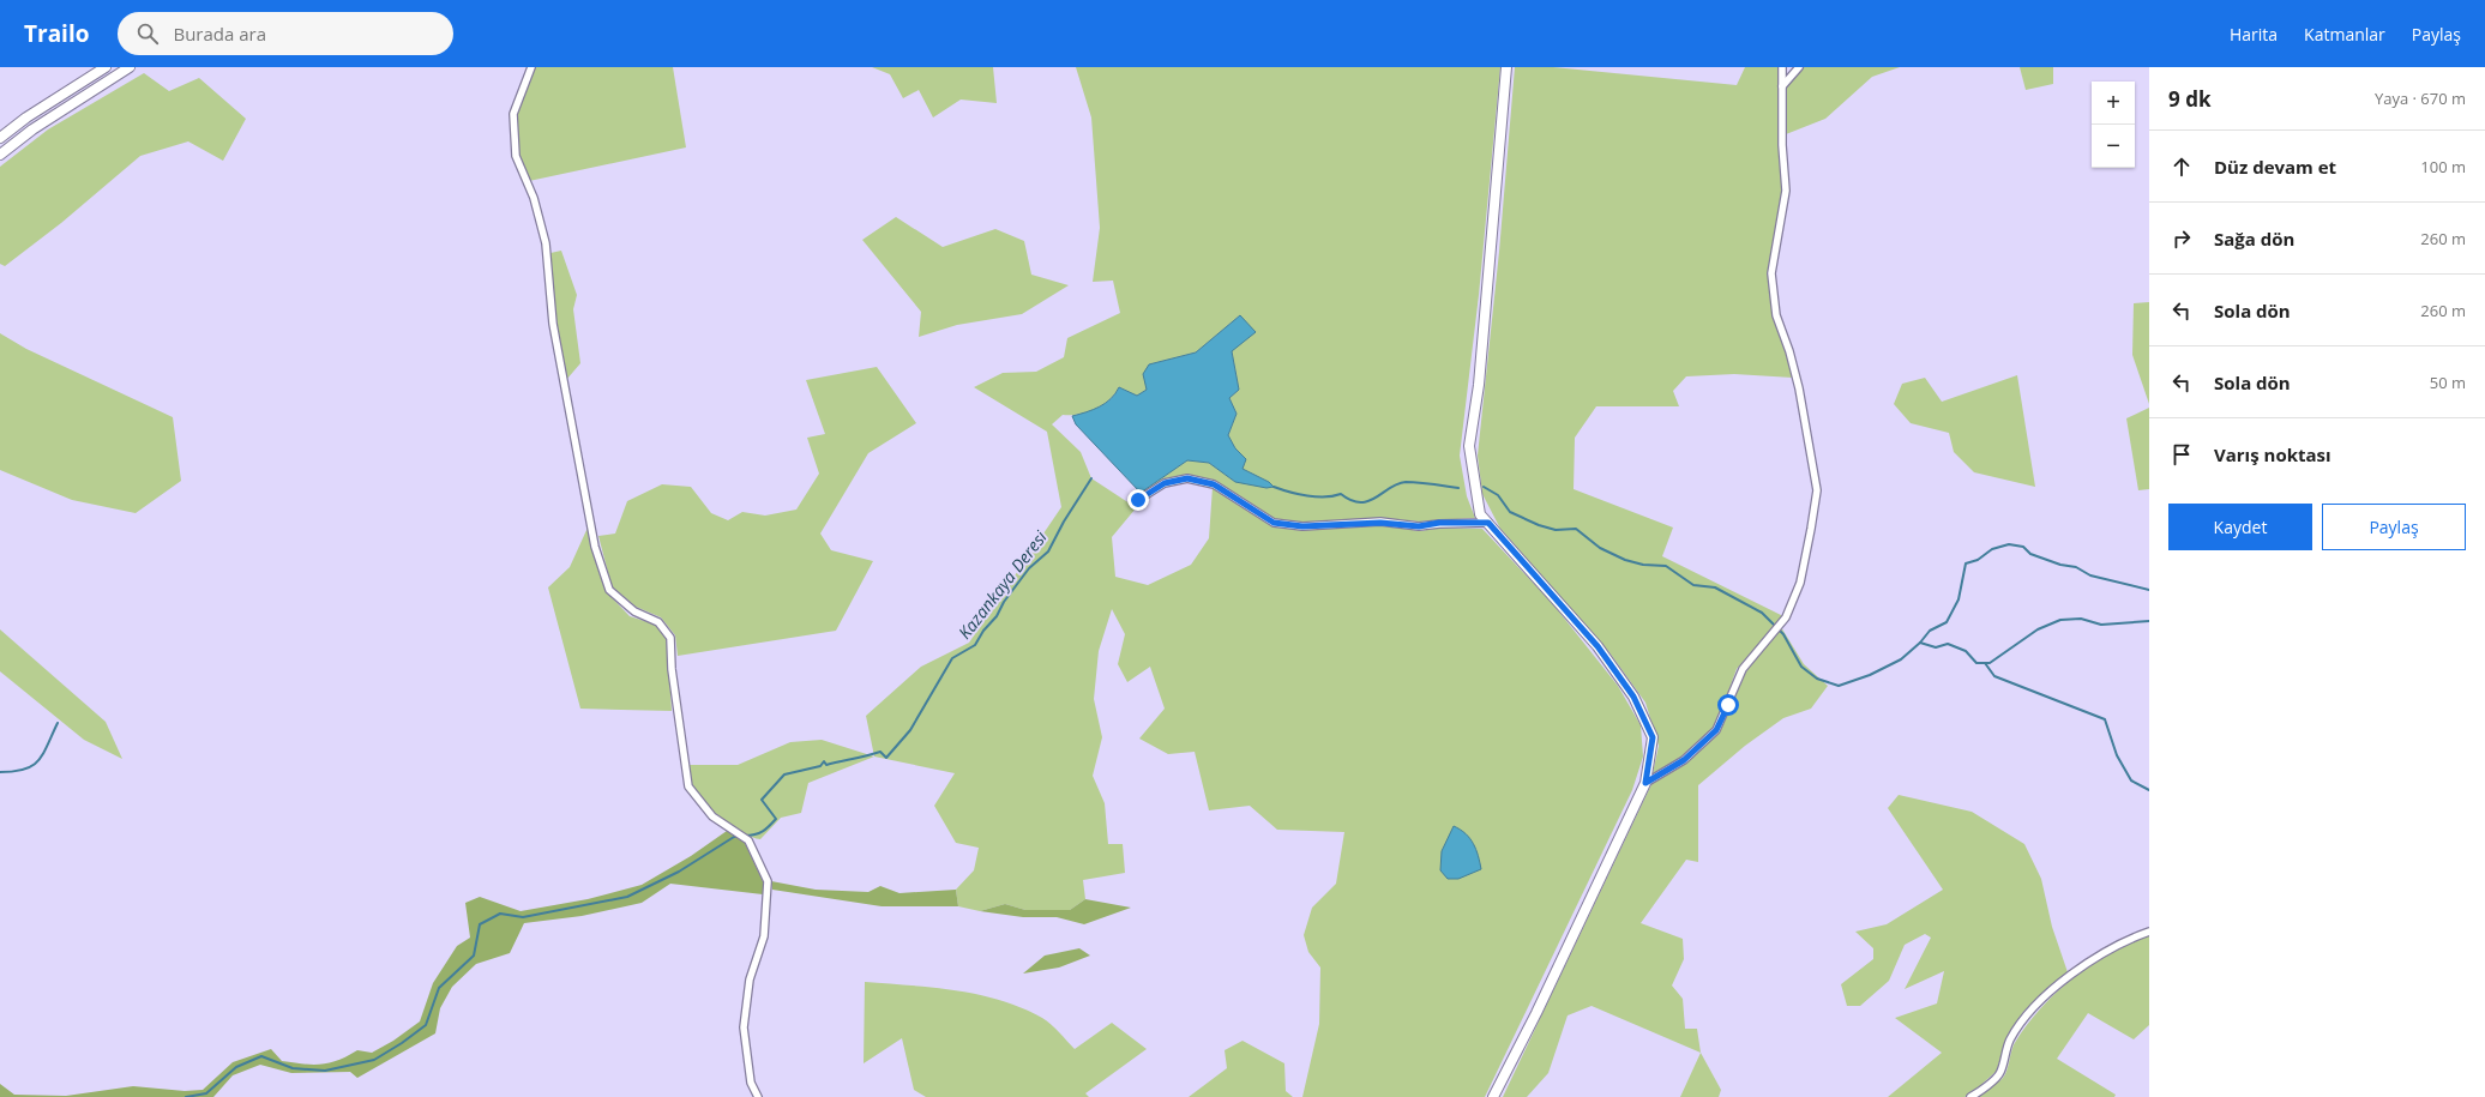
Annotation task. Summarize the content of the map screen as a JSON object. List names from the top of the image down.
{
  "water": ["Kazankaya Deresi"],
  "page": {
    "header": "Trailo",
    "search": "Burada ara",
    "nav": ["Harita", "Katmanlar", "Paylaş"],
    "heading": ["9 dk", "Yaya · 670 m"],
    "map_buttons": ["+", "−"],
    "list": [
      ["Düz devam et", "100 m"],
      ["Sağa dön", "260 m"],
      ["Sola dön", "260 m"],
      ["Sola dön", "50 m"],
      "Varış noktası"
    ],
    "buttons": ["Kaydet", "Paylaş"]
  }
}
